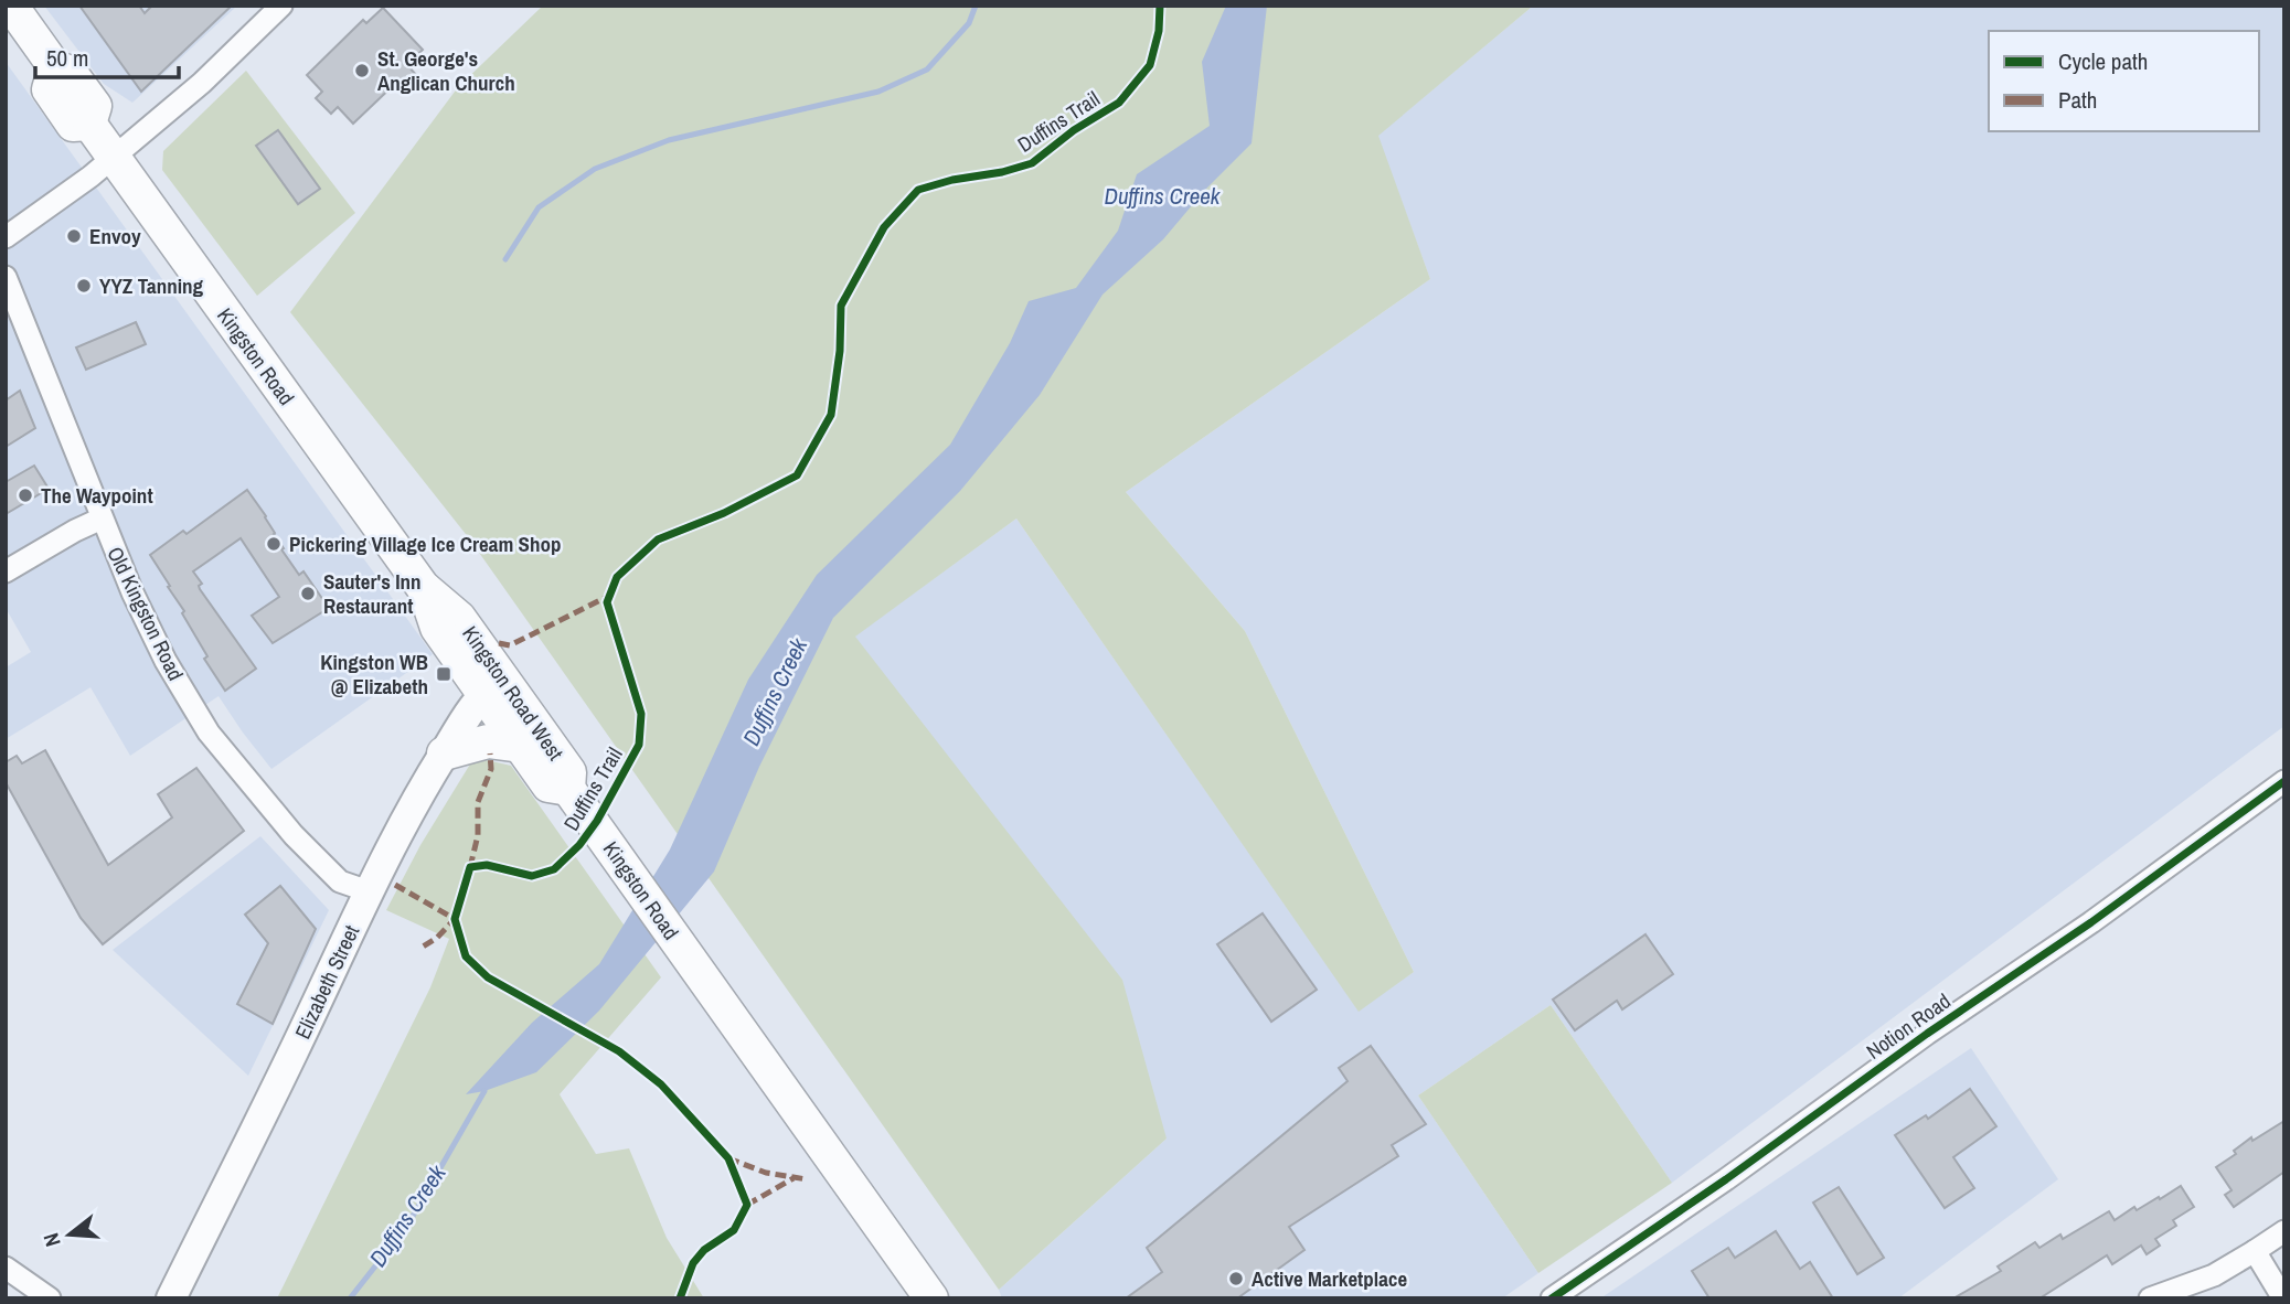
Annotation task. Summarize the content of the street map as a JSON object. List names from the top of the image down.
{
  "streets": {
    "main road": ["Kingston Road", "Kingston Road West"],
    "street": ["Old Kingston Road", "Elizabeth Street", "Notion Road"],
    "cycle path": ["Duffins Trail"]
  },
  "crossings": [
    ["Kingston Road", "Kingston Road West"],
    ["Old Kingston Road", "Elizabeth Street"],
    ["Kingston Road West", "Elizabeth Street"]
  ],
  "water": ["Duffins Creek"],
  "places": {
    "other": [
      "St. George's Anglican Church",
      "Envoy",
      "YYZ Tanning",
      "The Waypoint",
      "Pickering Village Ice Cream Shop",
      "Sauter's Inn Restaurant",
      "Active Marketplace"
    ],
    "transit": ["Kingston WB @ Elizabeth"]
  },
  "legend": ["Cycle path", "Path"],
  "scale_bar": "50 m",
  "north": "left"
}
